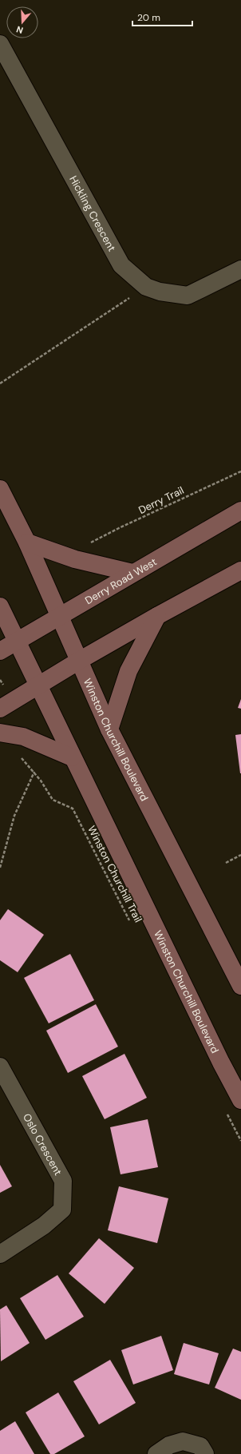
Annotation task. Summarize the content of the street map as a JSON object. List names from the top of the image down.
{
  "streets": {
    "main road": ["Derry Road West", "Winston Churchill Boulevard"],
    "street": ["Hickling Crescent", "Oslo Crescent"],
    "path": ["Derry Trail", "Winston Churchill Trail"]
  },
  "crossings": [
    ["Derry Road West", "Winston Churchill Boulevard"]
  ],
  "scale_bar": "20 m",
  "north": "bottom"
}
